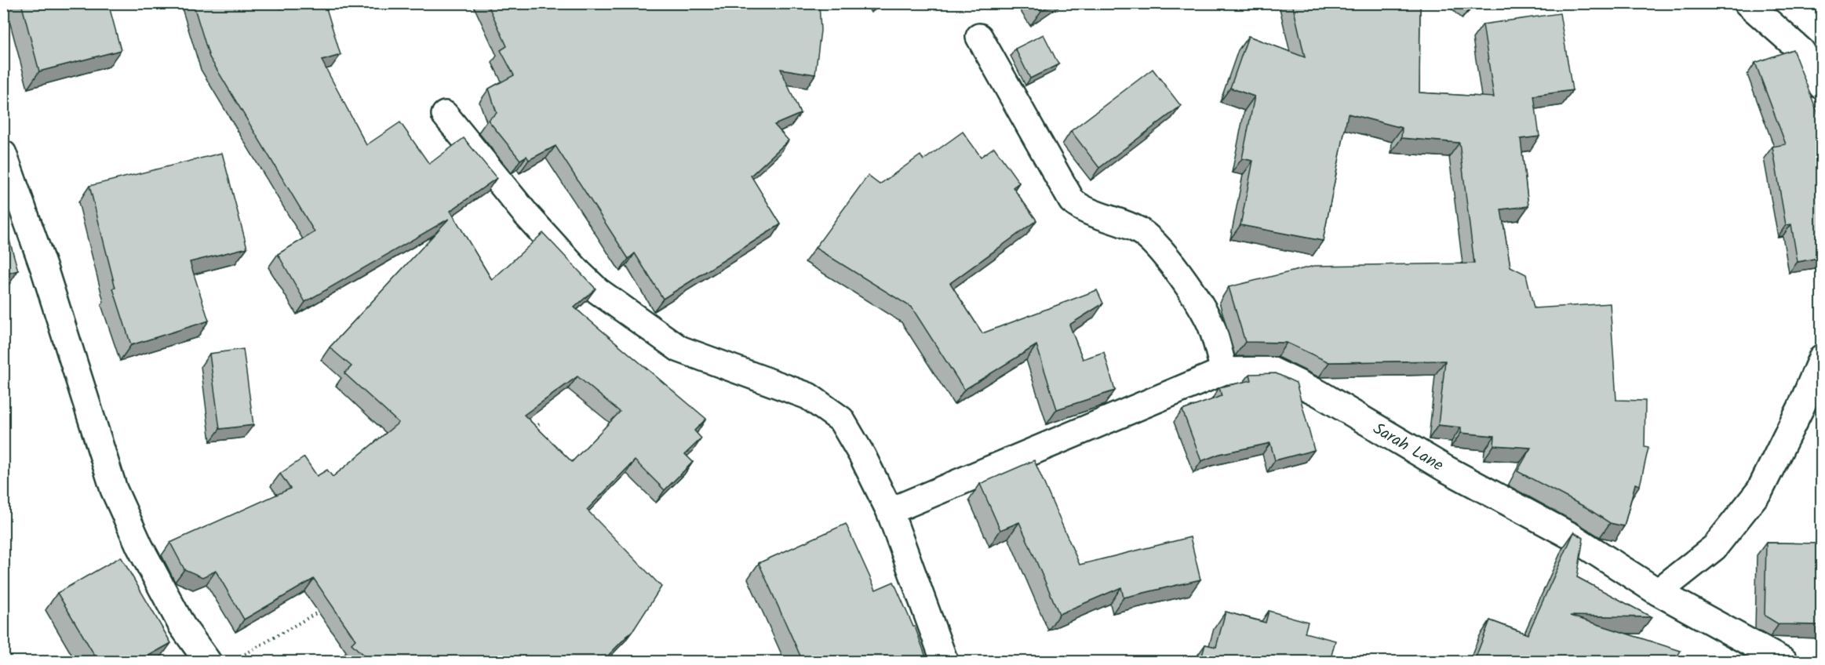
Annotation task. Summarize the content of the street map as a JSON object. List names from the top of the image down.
{
  "streets": {
    "street": ["Sarah Lane"]
  }
}
